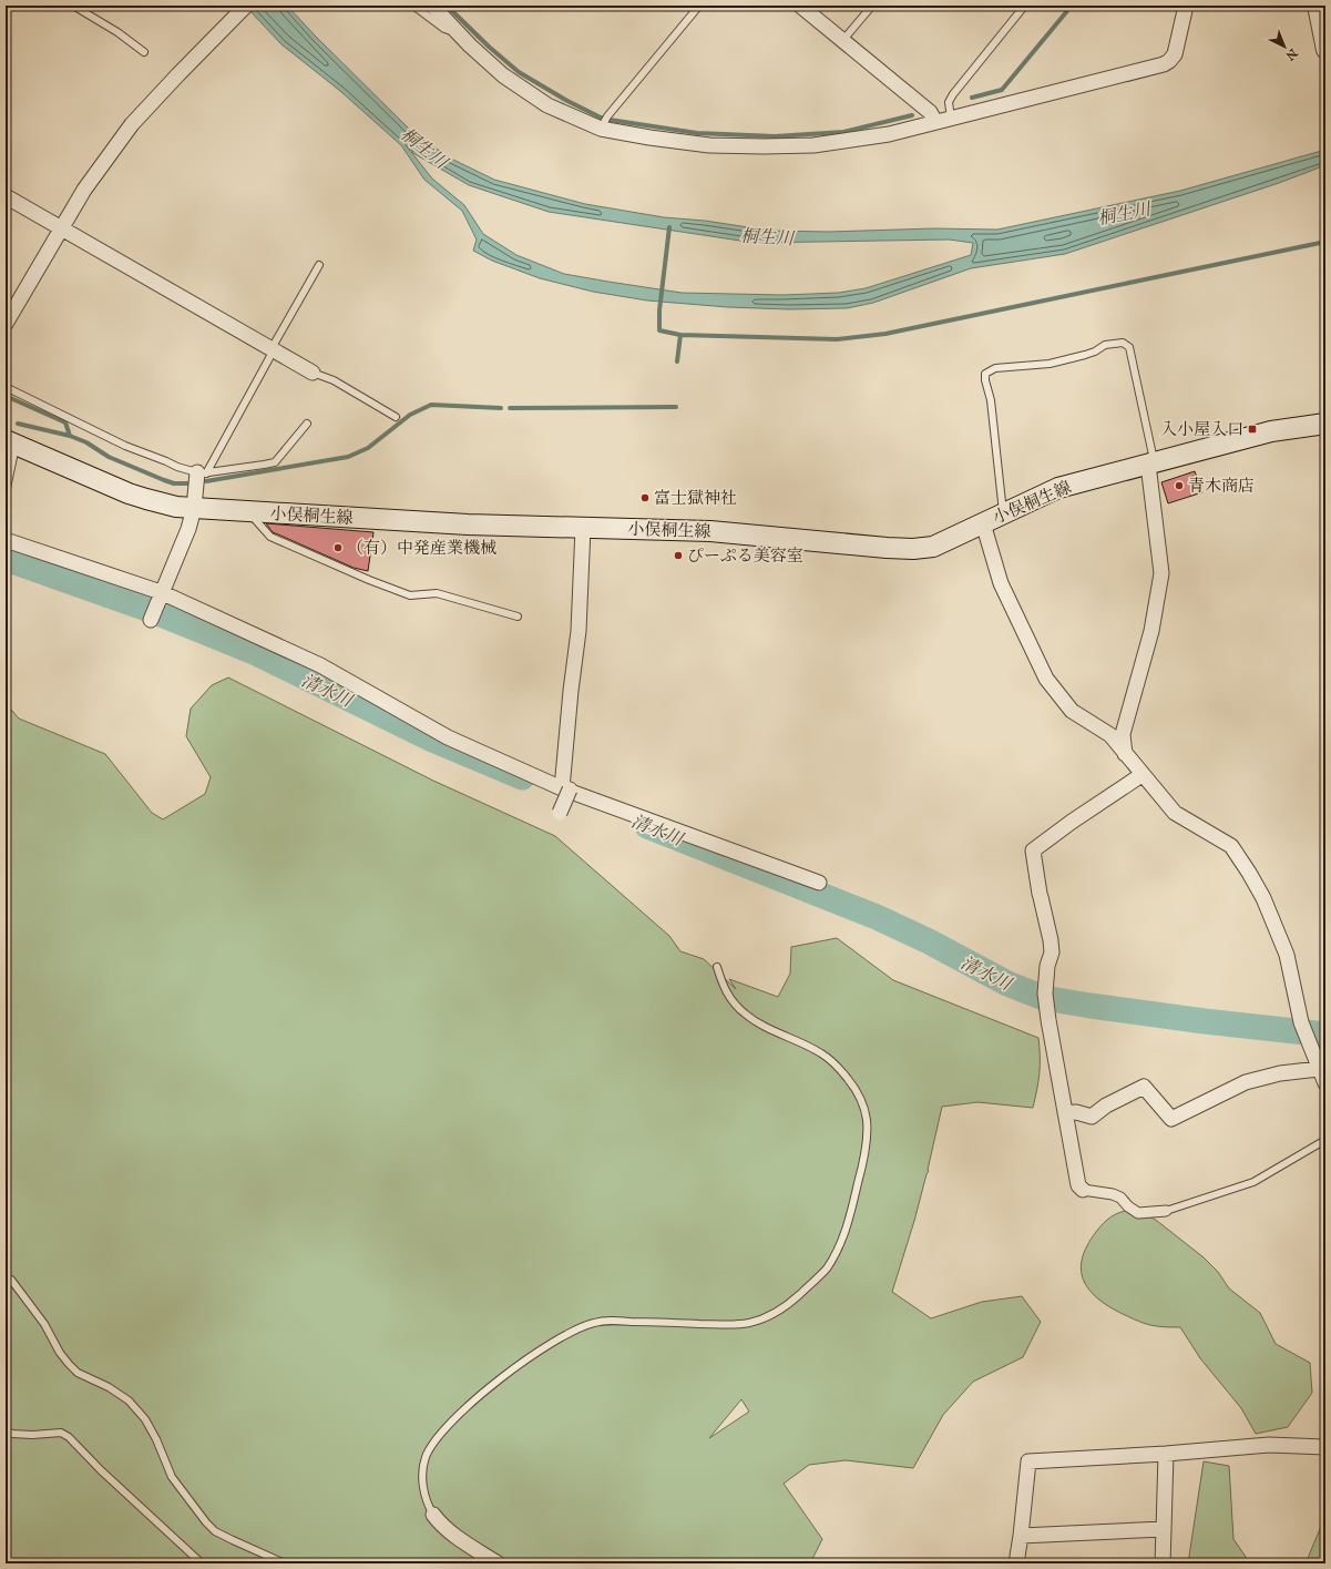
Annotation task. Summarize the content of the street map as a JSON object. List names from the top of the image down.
{
  "streets": {
    "main road": ["小俣桐生線"]
  },
  "water": ["桐生川", "清水川"],
  "places": {
    "transit": ["入小屋入口"],
    "other": [
      "青木商店",
      "富士獄神社",
      "（有）中発産業機械",
      "ぴーぷる美容室"
    ]
  },
  "north": "bottom right"
}
